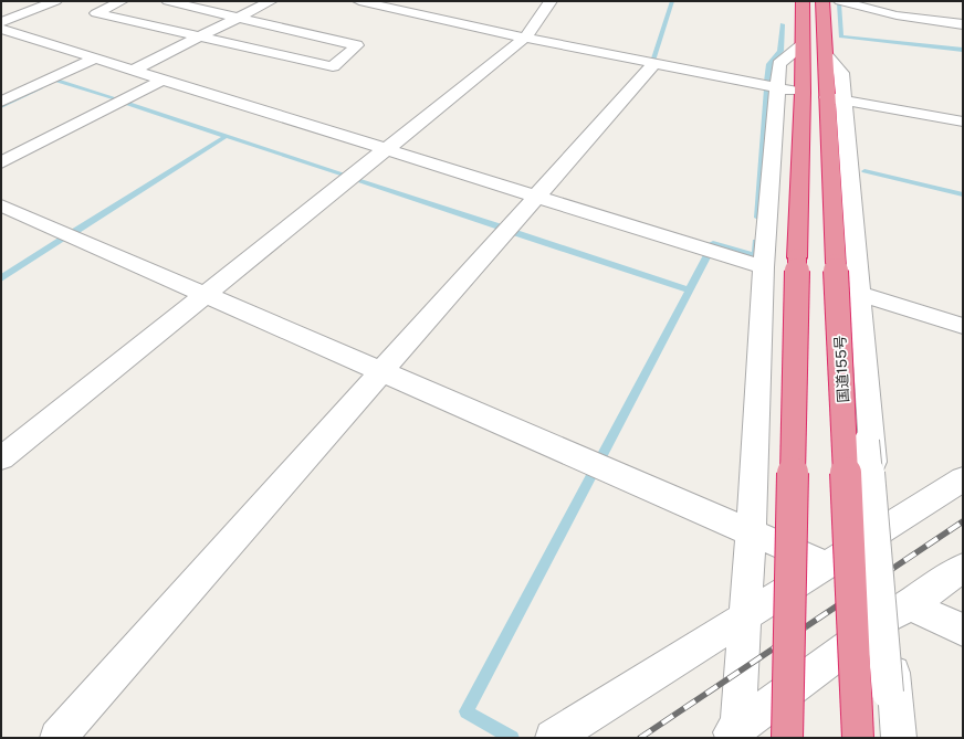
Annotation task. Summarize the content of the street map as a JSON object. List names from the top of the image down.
{
  "streets": {
    "highway": ["国道155号"]
  }
}
